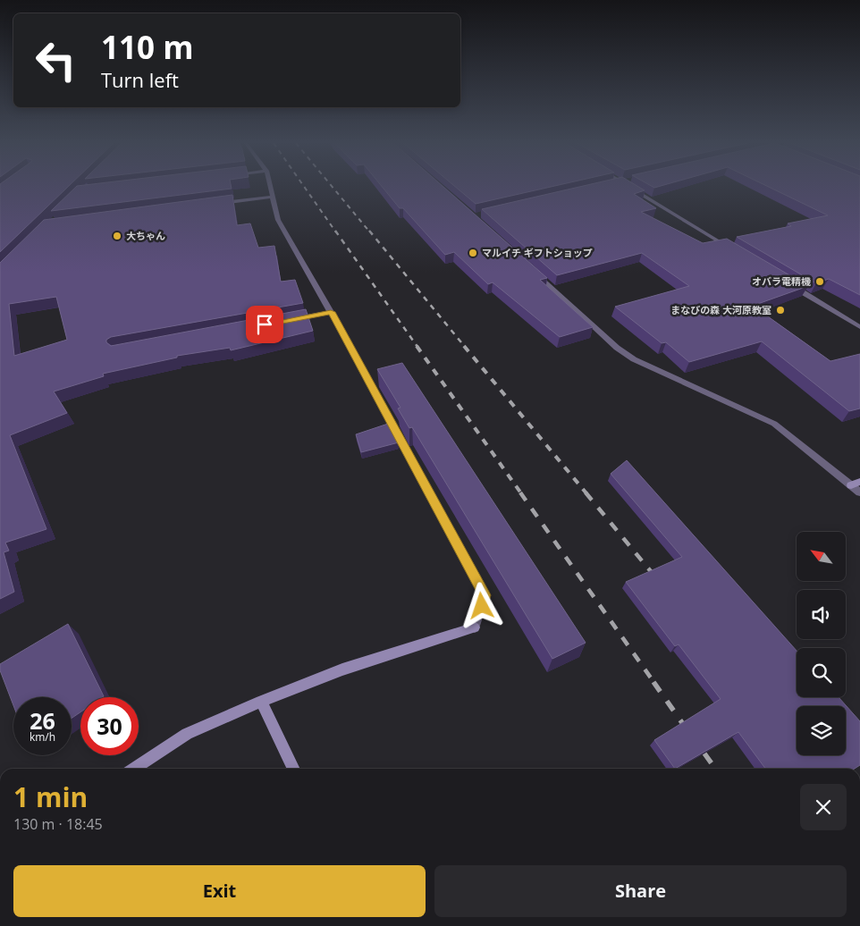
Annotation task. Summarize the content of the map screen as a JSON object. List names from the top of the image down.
{
  "places": [
    "大ちゃん",
    "マルイチ ギフトショップ",
    "オバラ電精機",
    "まなびの森 大河原教室"
  ],
  "north": "top left",
  "page": {
    "turn": ["110 m", "Turn left"],
    "speed": "26 km/h",
    "limit": "30",
    "heading": ["1 min", "130 m · 18:45"],
    "buttons": ["Exit", "Share"]
  }
}
